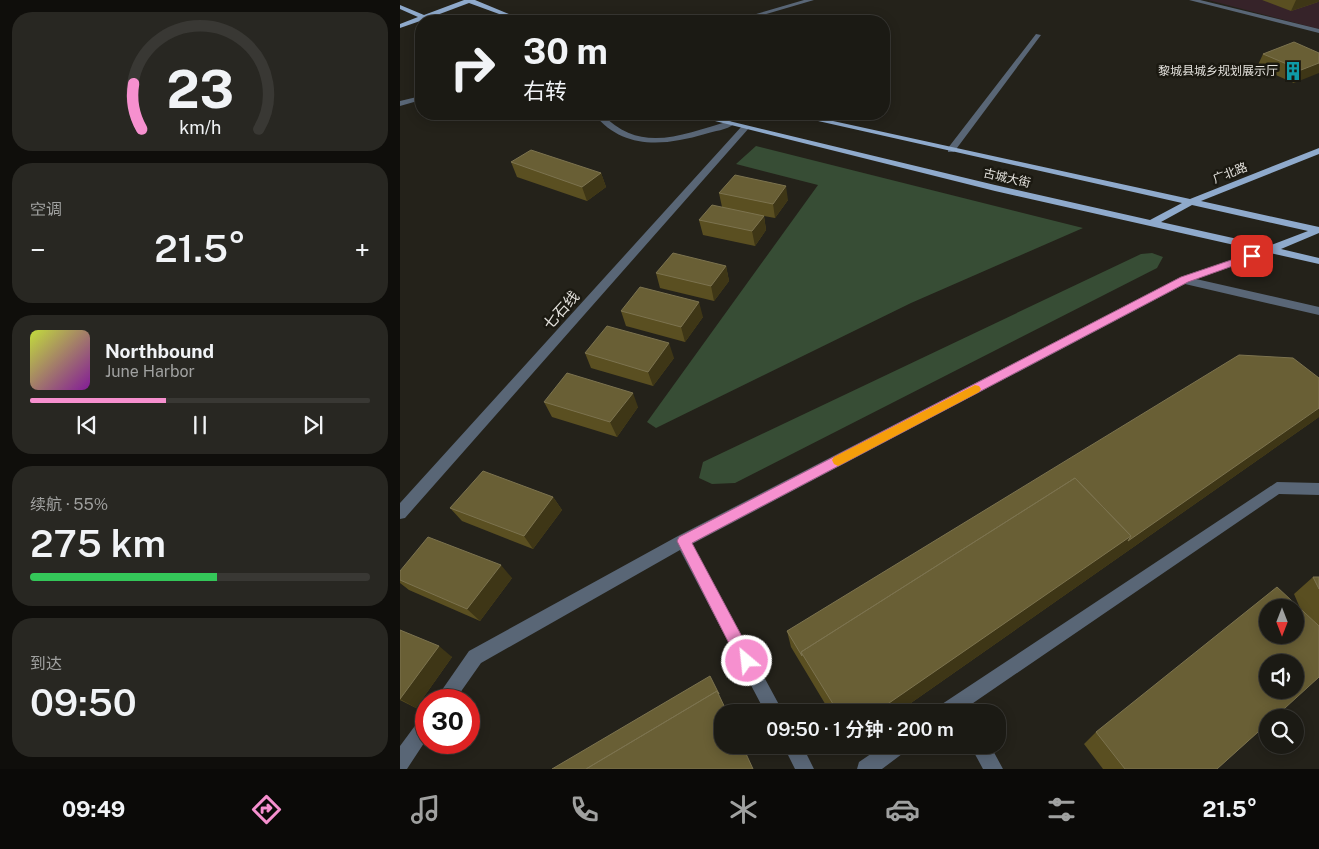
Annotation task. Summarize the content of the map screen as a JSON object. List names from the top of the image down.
{
  "streets": {
    "main road": ["广北路", "古城大街"],
    "street": ["七石线"]
  },
  "crossings": [
    ["广北路", "古城大街"],
    ["古城大街", "七石线"]
  ],
  "places": {
    "building": ["黎城县城乡规划展示厅"]
  },
  "north": "bottom",
  "page": {
    "turn": ["30 m", "右转"],
    "tile": [
      "空调",
      ["续航 · 55%", "275 km"],
      ["到达", "09:50"]
    ],
    "heat": ["−", "21.5°", "+"],
    "song": ["Northbound", "June Harbor"],
    "limit": "30",
    "trip": "09:50 · 1 分钟 · 200 m",
    "tabs": ["09:49", "21.5°"],
    "gauge": ["23", "km/h"]
  }
}
